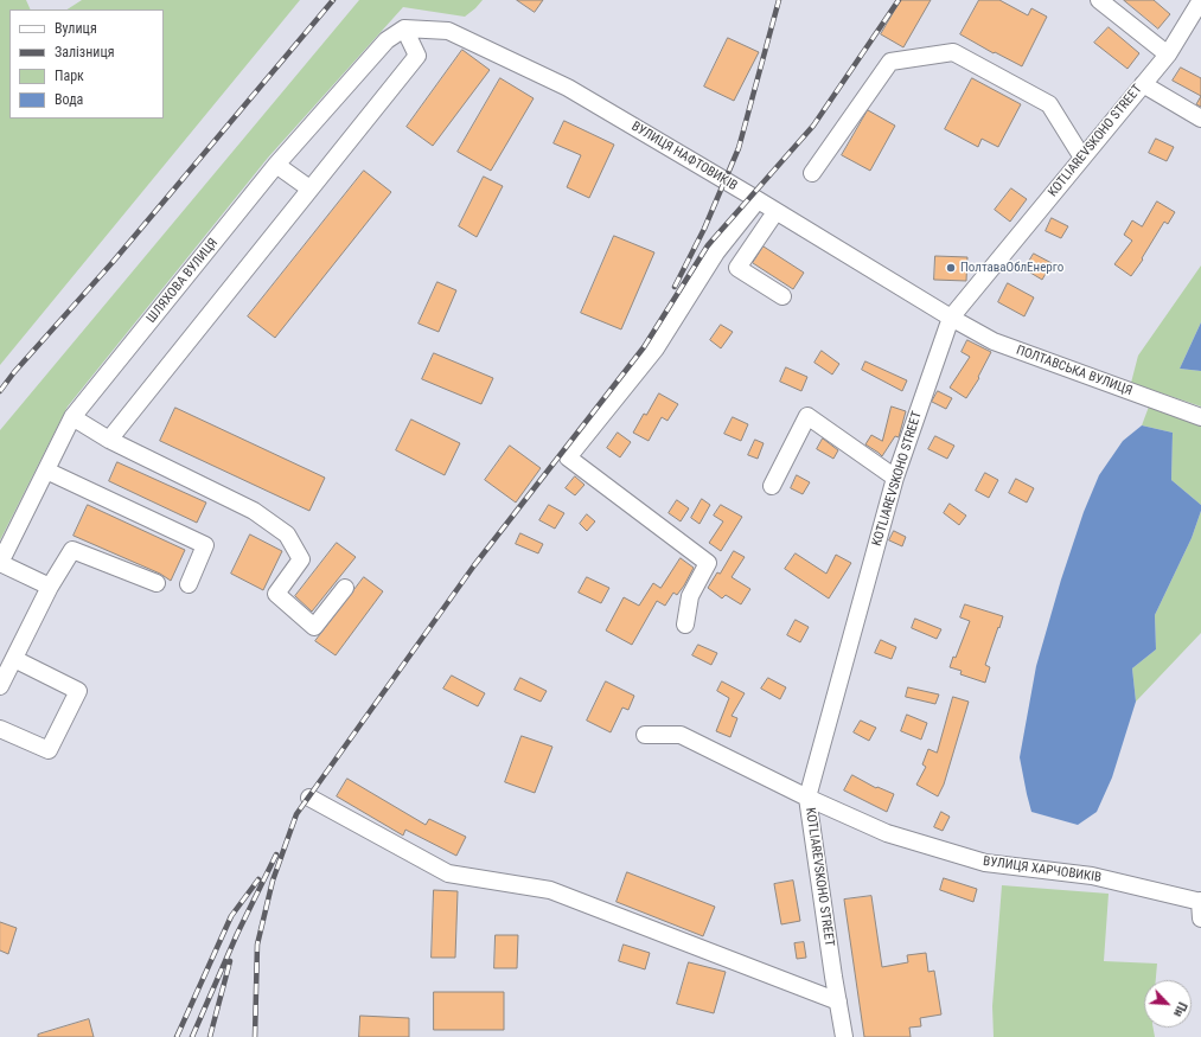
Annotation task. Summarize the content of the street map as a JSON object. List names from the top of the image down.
{
  "streets": {
    "street": [
      "KOTLIAREVSKOHO STREET",
      "ВУЛИЦЯ НАФТОВИКІВ",
      "ШЛЯХОВА ВУЛИЦЯ",
      "ПОЛТАВСЬКА ВУЛИЦЯ",
      "ВУЛИЦЯ ХАРЧОВИКІВ"
    ]
  },
  "crossings": [
    ["KOTLIAREVSKOHO STREET", "ВУЛИЦЯ НАФТОВИКІВ"],
    ["KOTLIAREVSKOHO STREET", "ПОЛТАВСЬКА ВУЛИЦЯ"],
    ["KOTLIAREVSKOHO STREET", "ВУЛИЦЯ ХАРЧОВИКІВ"],
    ["ВУЛИЦЯ НАФТОВИКІВ", "ШЛЯХОВА ВУЛИЦЯ"],
    ["ВУЛИЦЯ НАФТОВИКІВ", "ПОЛТАВСЬКА ВУЛИЦЯ"]
  ],
  "places": ["ПолтаваОблЕнерго"],
  "legend": [
    "Вулиця",
    "Залізниця",
    "Парк",
    "Вода"
  ],
  "north": "bottom right"
}
